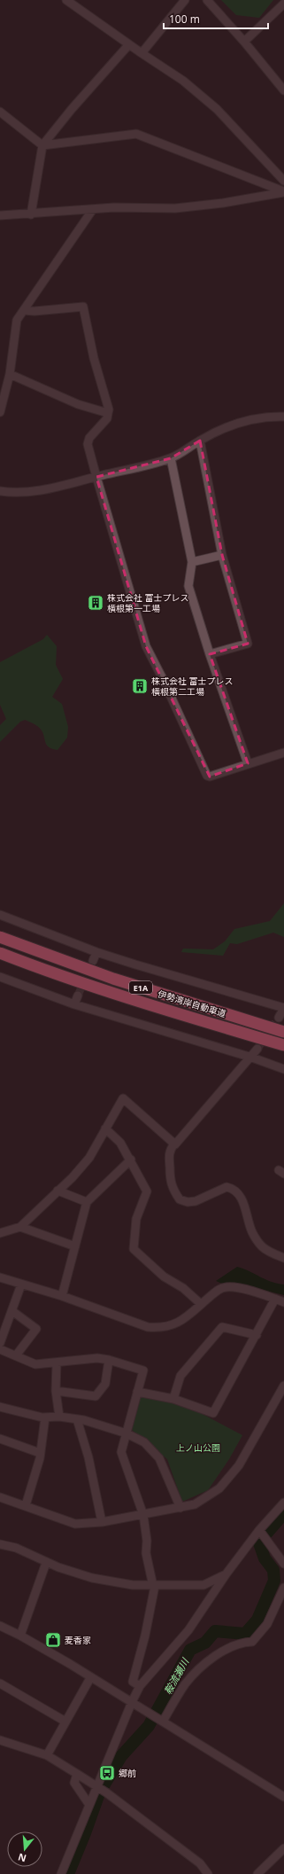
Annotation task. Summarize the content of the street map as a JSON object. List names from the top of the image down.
{
  "streets": {
    "highway": ["E1A", "伊勢湾岸自動車道"]
  },
  "water": ["鞍流瀬川"],
  "parks": ["上ノ山公園"],
  "places": {
    "building": ["株式会社 富士プレス 横根第一工場", "株式会社 富士プレス 横根第二工場"],
    "shop": ["麦香家"],
    "bus stop": ["郷前"]
  },
  "scale_bar": "100 m",
  "north": "bottom"
}
